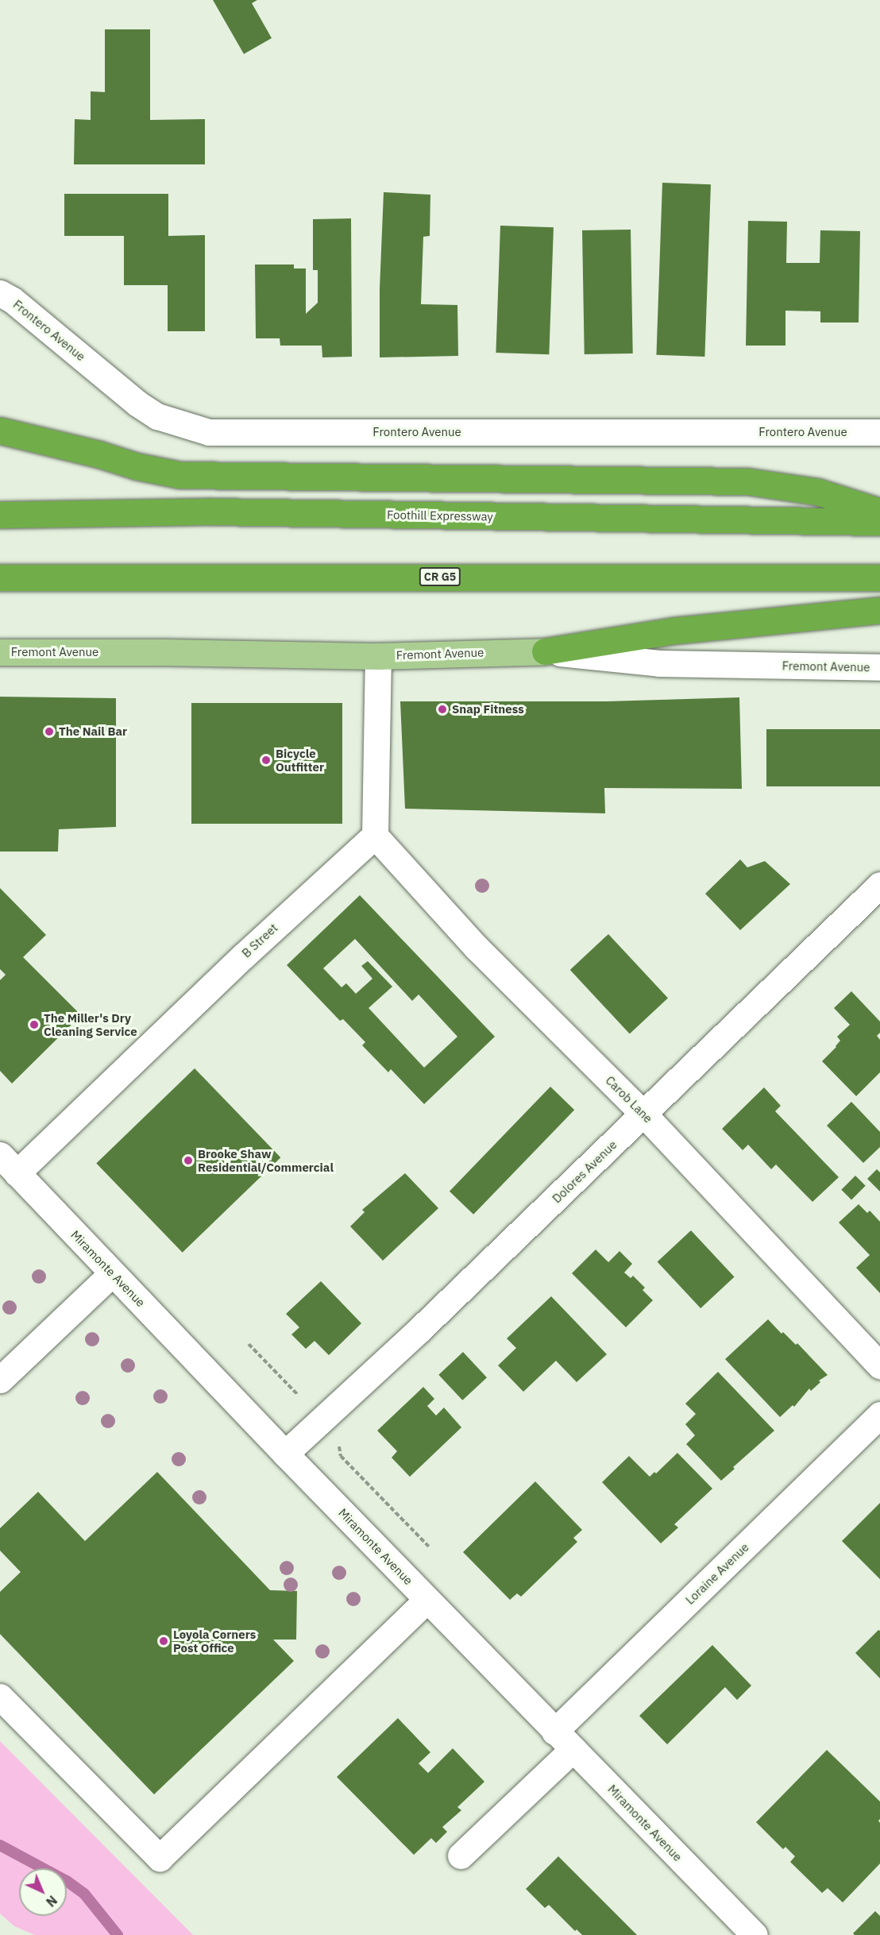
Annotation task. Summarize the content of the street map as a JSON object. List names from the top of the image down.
{
  "streets": {
    "highway": ["Foothill Expressway", "CR G5"],
    "main road": ["Fremont Avenue"],
    "street": [
      "Frontero Avenue",
      "B Street",
      "Carob Lane",
      "Dolores Avenue",
      "Miramonte Avenue",
      "Loraine Avenue"
    ]
  },
  "crossings": [
    ["B Street", "Carob Lane"],
    ["B Street", "Miramonte Avenue"],
    ["Carob Lane", "Dolores Avenue"],
    ["Dolores Avenue", "Miramonte Avenue"],
    ["Miramonte Avenue", "Loraine Avenue"]
  ],
  "places": [
    "Snap Fitness",
    "The Nail Bar",
    "Bicycle Outfitter",
    "The Miller's Dry Cleaning Service",
    "Brooke Shaw Residential/Commercial",
    "Loyola Corners Post Office"
  ],
  "north": "bottom right"
}
